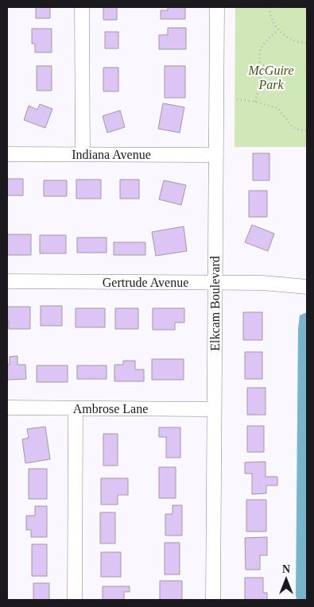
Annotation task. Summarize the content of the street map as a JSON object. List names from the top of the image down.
{
  "streets": {
    "street": [
      "Indiana Avenue",
      "Gertrude Avenue",
      "Elkcam Boulevard",
      "Ambrose Lane"
    ]
  },
  "crossings": [
    ["Indiana Avenue", "Elkcam Boulevard"],
    ["Gertrude Avenue", "Elkcam Boulevard"],
    ["Elkcam Boulevard", "Ambrose Lane"]
  ],
  "parks": ["McGuire Park"],
  "north": "top"
}
